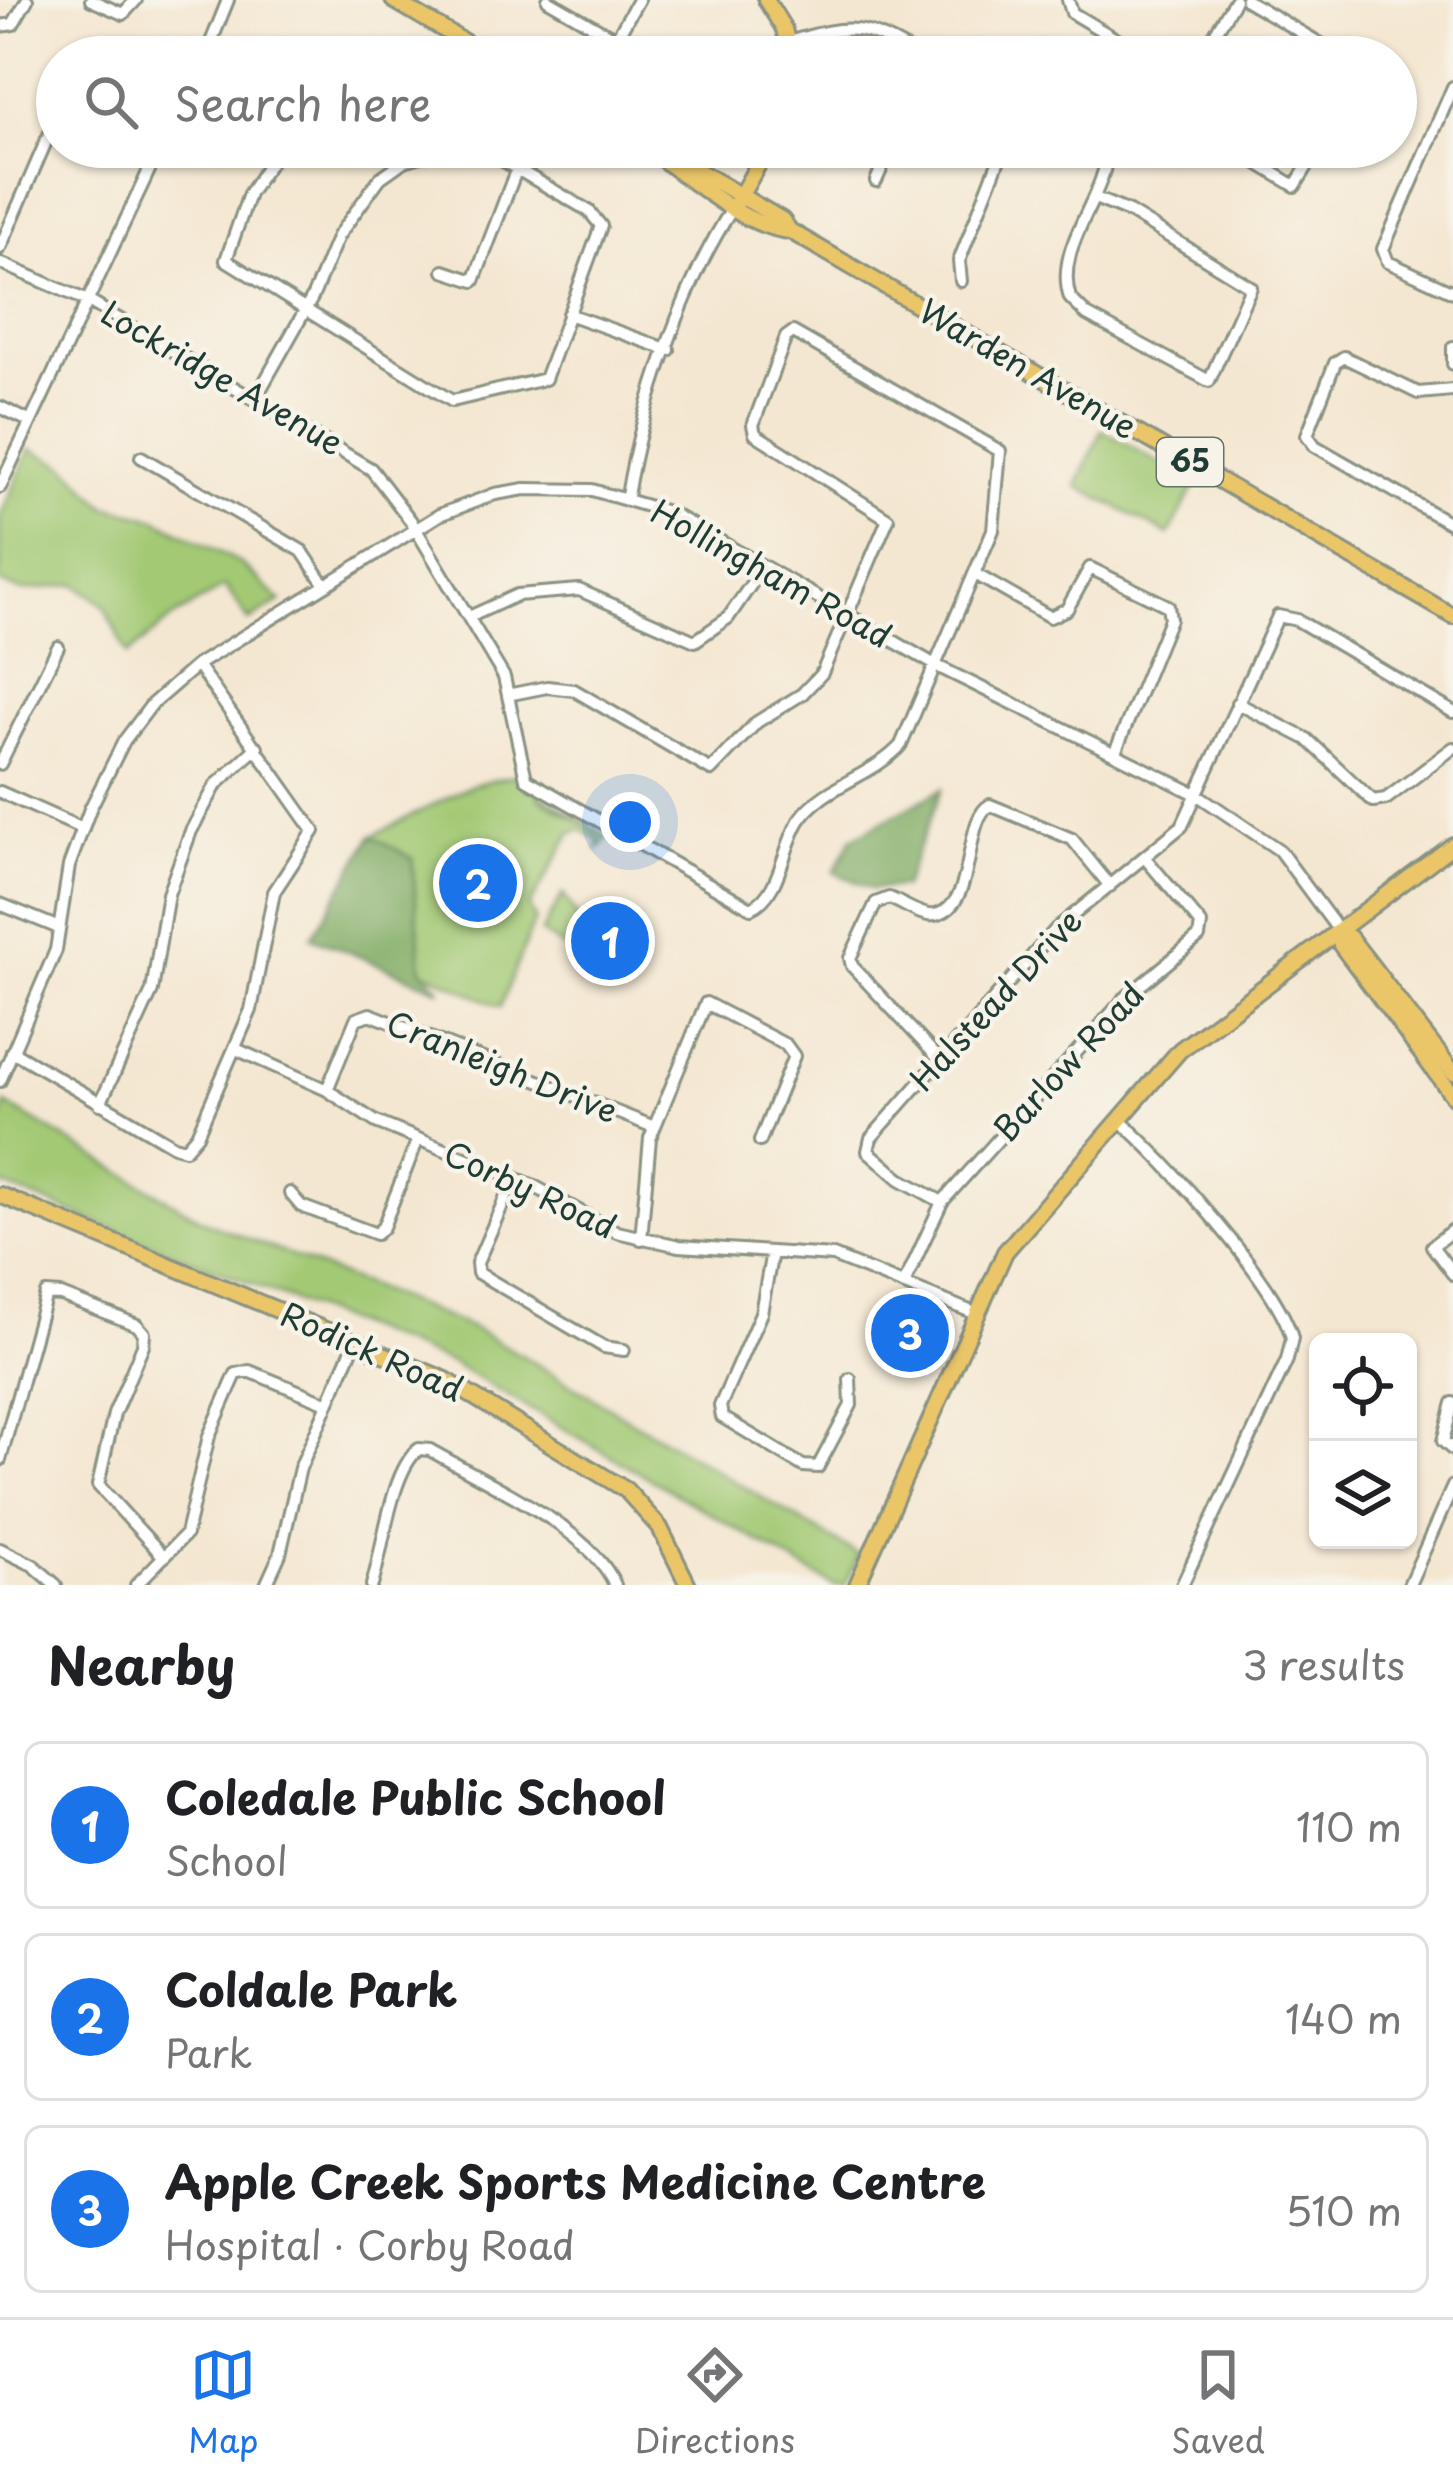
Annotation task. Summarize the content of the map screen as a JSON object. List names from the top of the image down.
{
  "streets": {
    "main road": ["Warden Avenue", "65", "Rodick Road"],
    "street": [
      "Lockridge Avenue",
      "Hollingham Road",
      "Halstead Drive",
      "Barlow Road",
      "Cranleigh Drive",
      "Corby Road"
    ]
  },
  "crossings": [
    ["Lockridge Avenue", "Hollingham Road"],
    ["Hollingham Road", "Halstead Drive"],
    ["Halstead Drive", "Barlow Road"],
    ["Barlow Road", "Corby Road"],
    ["Cranleigh Drive", "Corby Road"]
  ],
  "page": {
    "search": "Search here",
    "pins": ["2", "1", "3"],
    "heading": ["Nearby", "3 results"],
    "list": [
      {
        "mark": "1",
        "name": "Coledale Public School",
        "note": "School",
        "value": "110 m"
      },
      {
        "mark": "2",
        "name": "Coldale Park",
        "note": "Park",
        "value": "140 m"
      },
      {
        "mark": "3",
        "name": "Apple Creek Sports Medicine Centre",
        "note": "Hospital · Corby Road",
        "value": "510 m"
      }
    ],
    "nav": ["Map", "Directions", "Saved"]
  }
}
